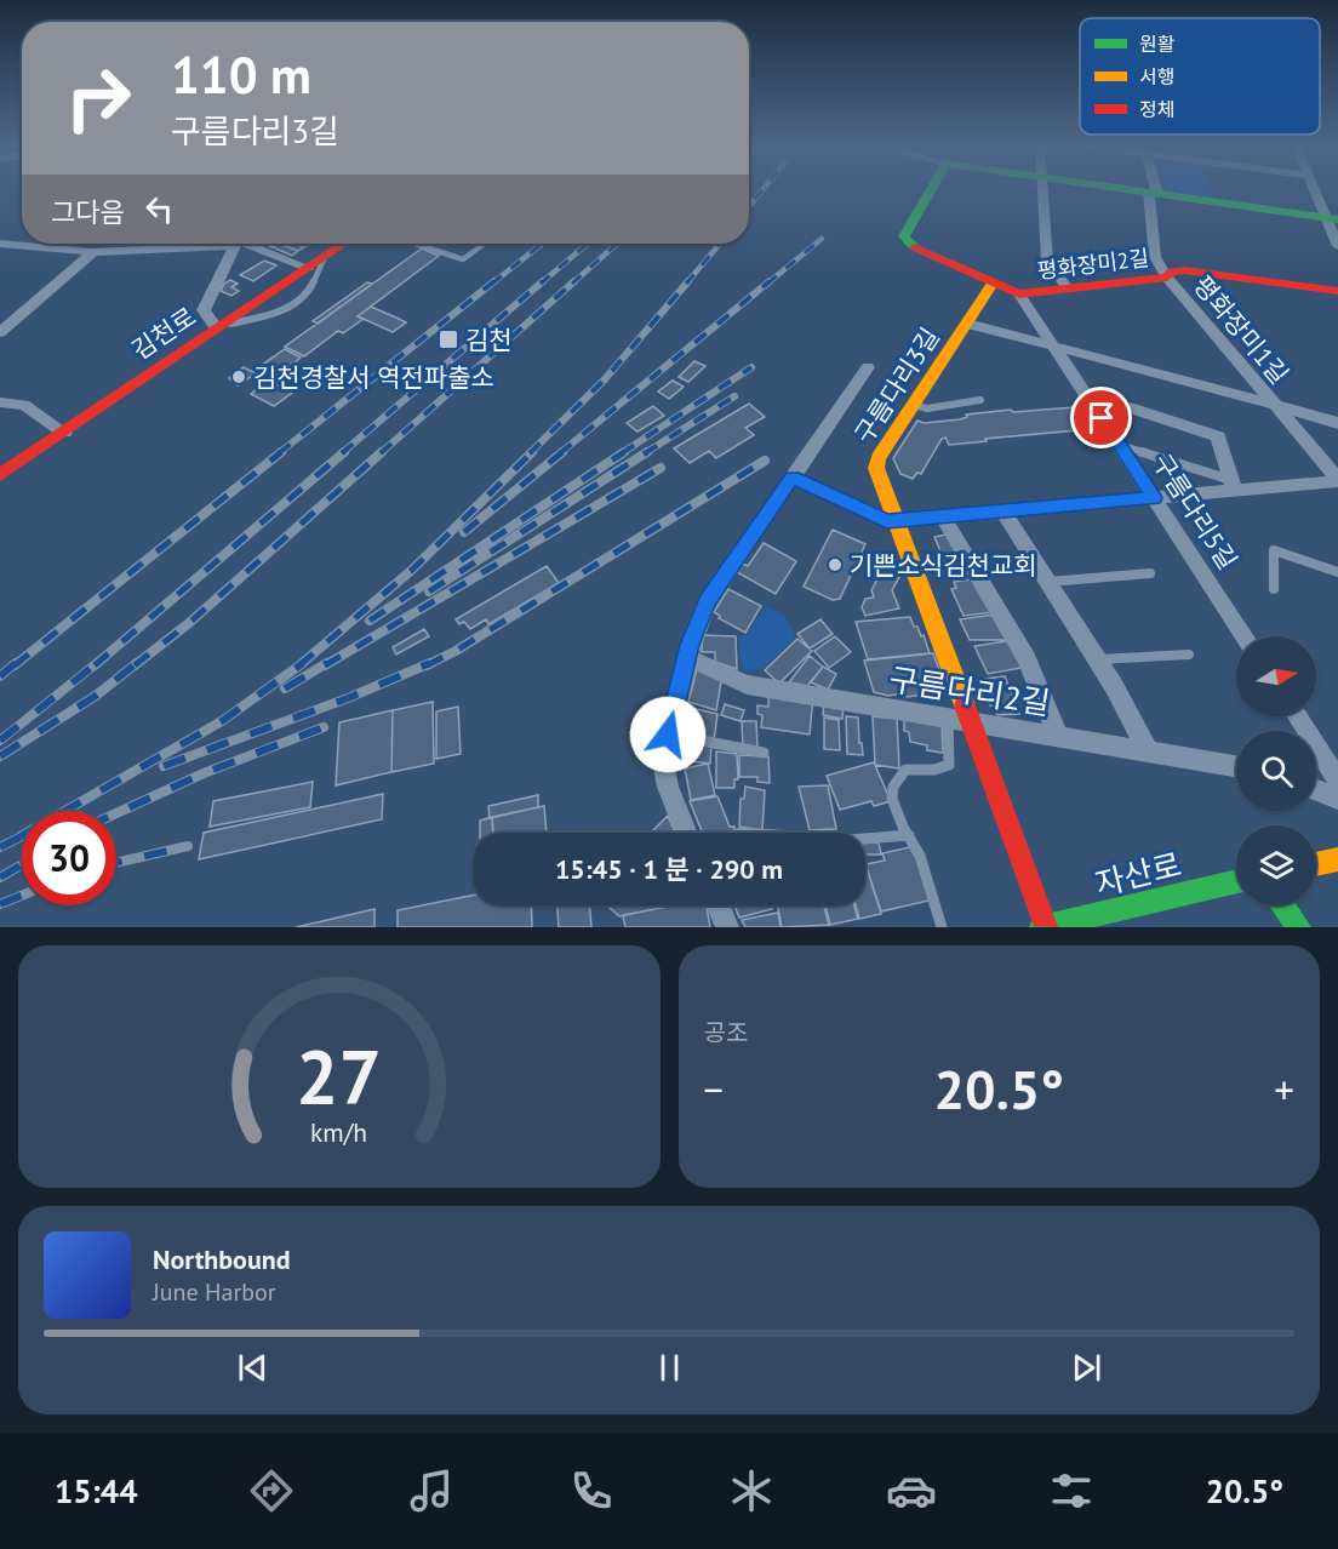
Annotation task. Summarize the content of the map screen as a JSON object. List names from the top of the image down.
{
  "streets": {
    "street": [
      "평화장미2길",
      "평화장미1길",
      "김천로",
      "구름다리3길",
      "구름다리5길",
      "구름다리2길",
      "자산로"
    ]
  },
  "crossings": [
    ["평화장미2길", "평화장미1길"],
    ["평화장미2길", "구름다리3길"],
    ["평화장미2길", "구름다리5길"],
    ["구름다리3길", "구름다리2길"],
    ["구름다리3길", "자산로"]
  ],
  "places": {
    "transit": ["김천"],
    "other": ["김천경찰서 역전파출소", "기쁜소식김천교회"]
  },
  "legend": ["원활", "서행", "정체"],
  "north": "right",
  "page": {
    "turn": ["110 m", "구름다리3길"],
    "then": "그다음",
    "limit": "30",
    "trip": "15:45 · 1 분 · 290 m",
    "tile": "공조",
    "heat": ["−", "20.5°", "+"],
    "song": ["Northbound", "June Harbor"],
    "tabs": ["15:44", "20.5°"],
    "gauge": ["27", "km/h"]
  }
}
